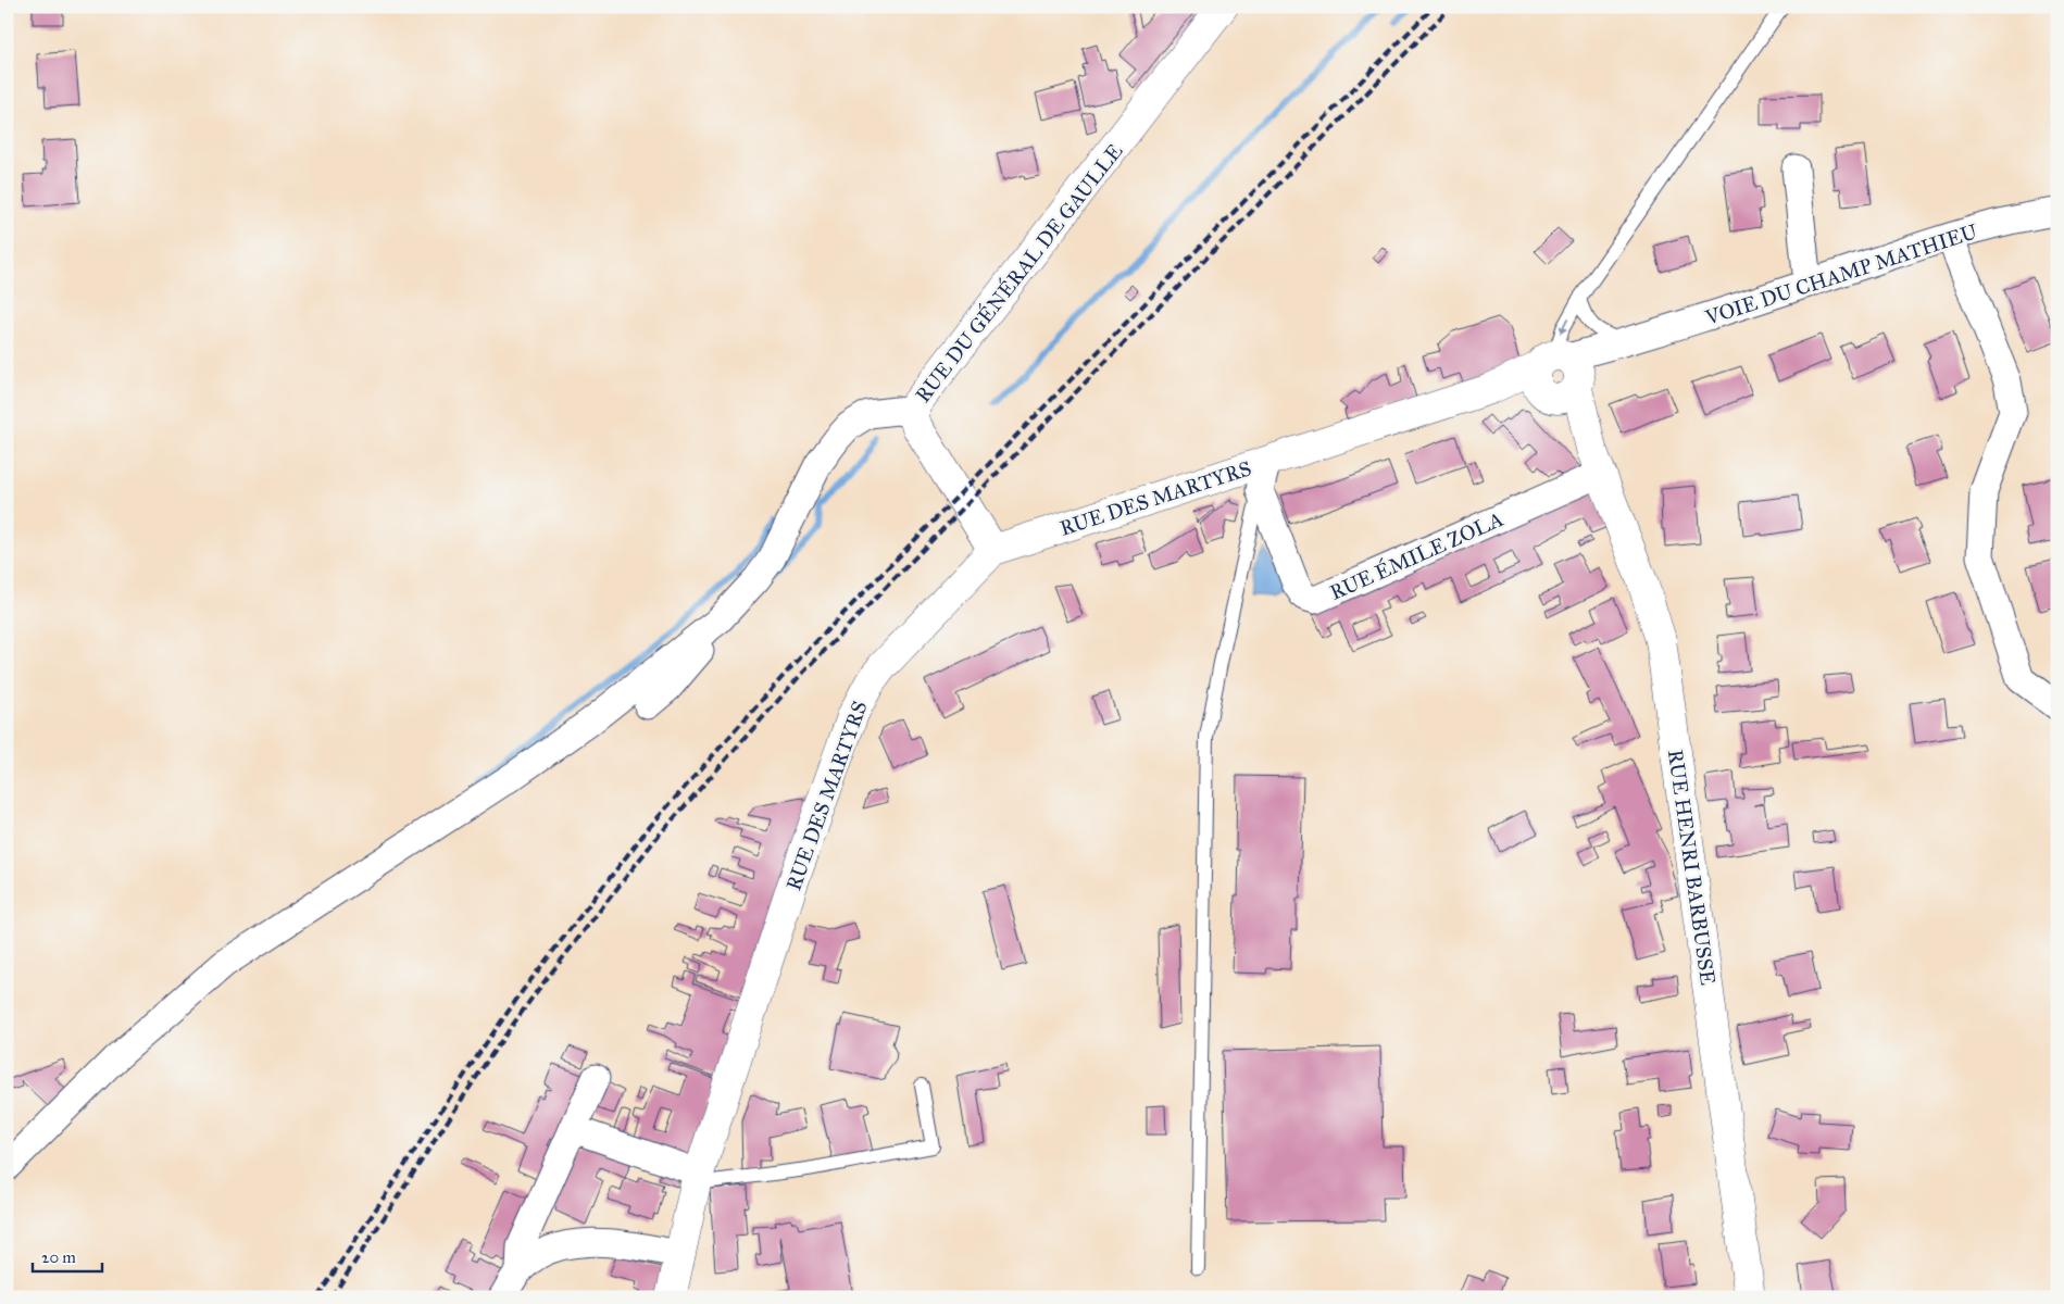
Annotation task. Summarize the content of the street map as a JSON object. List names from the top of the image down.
{
  "streets": {
    "street": [
      "RUE DU GÉNÉRAL DE GAULLE",
      "VOIE DU CHAMP MATHIEU",
      "RUE DES MARTYRS",
      "RUE ÉMILE ZOLA",
      "RUE HENRI BARBUSSE"
    ]
  },
  "crossings": [
    ["RUE DU GÉNÉRAL DE GAULLE", "RUE DES MARTYRS"],
    ["VOIE DU CHAMP MATHIEU", "RUE HENRI BARBUSSE"],
    ["RUE ÉMILE ZOLA", "RUE HENRI BARBUSSE"]
  ],
  "scale_bar": "20 m"
}
